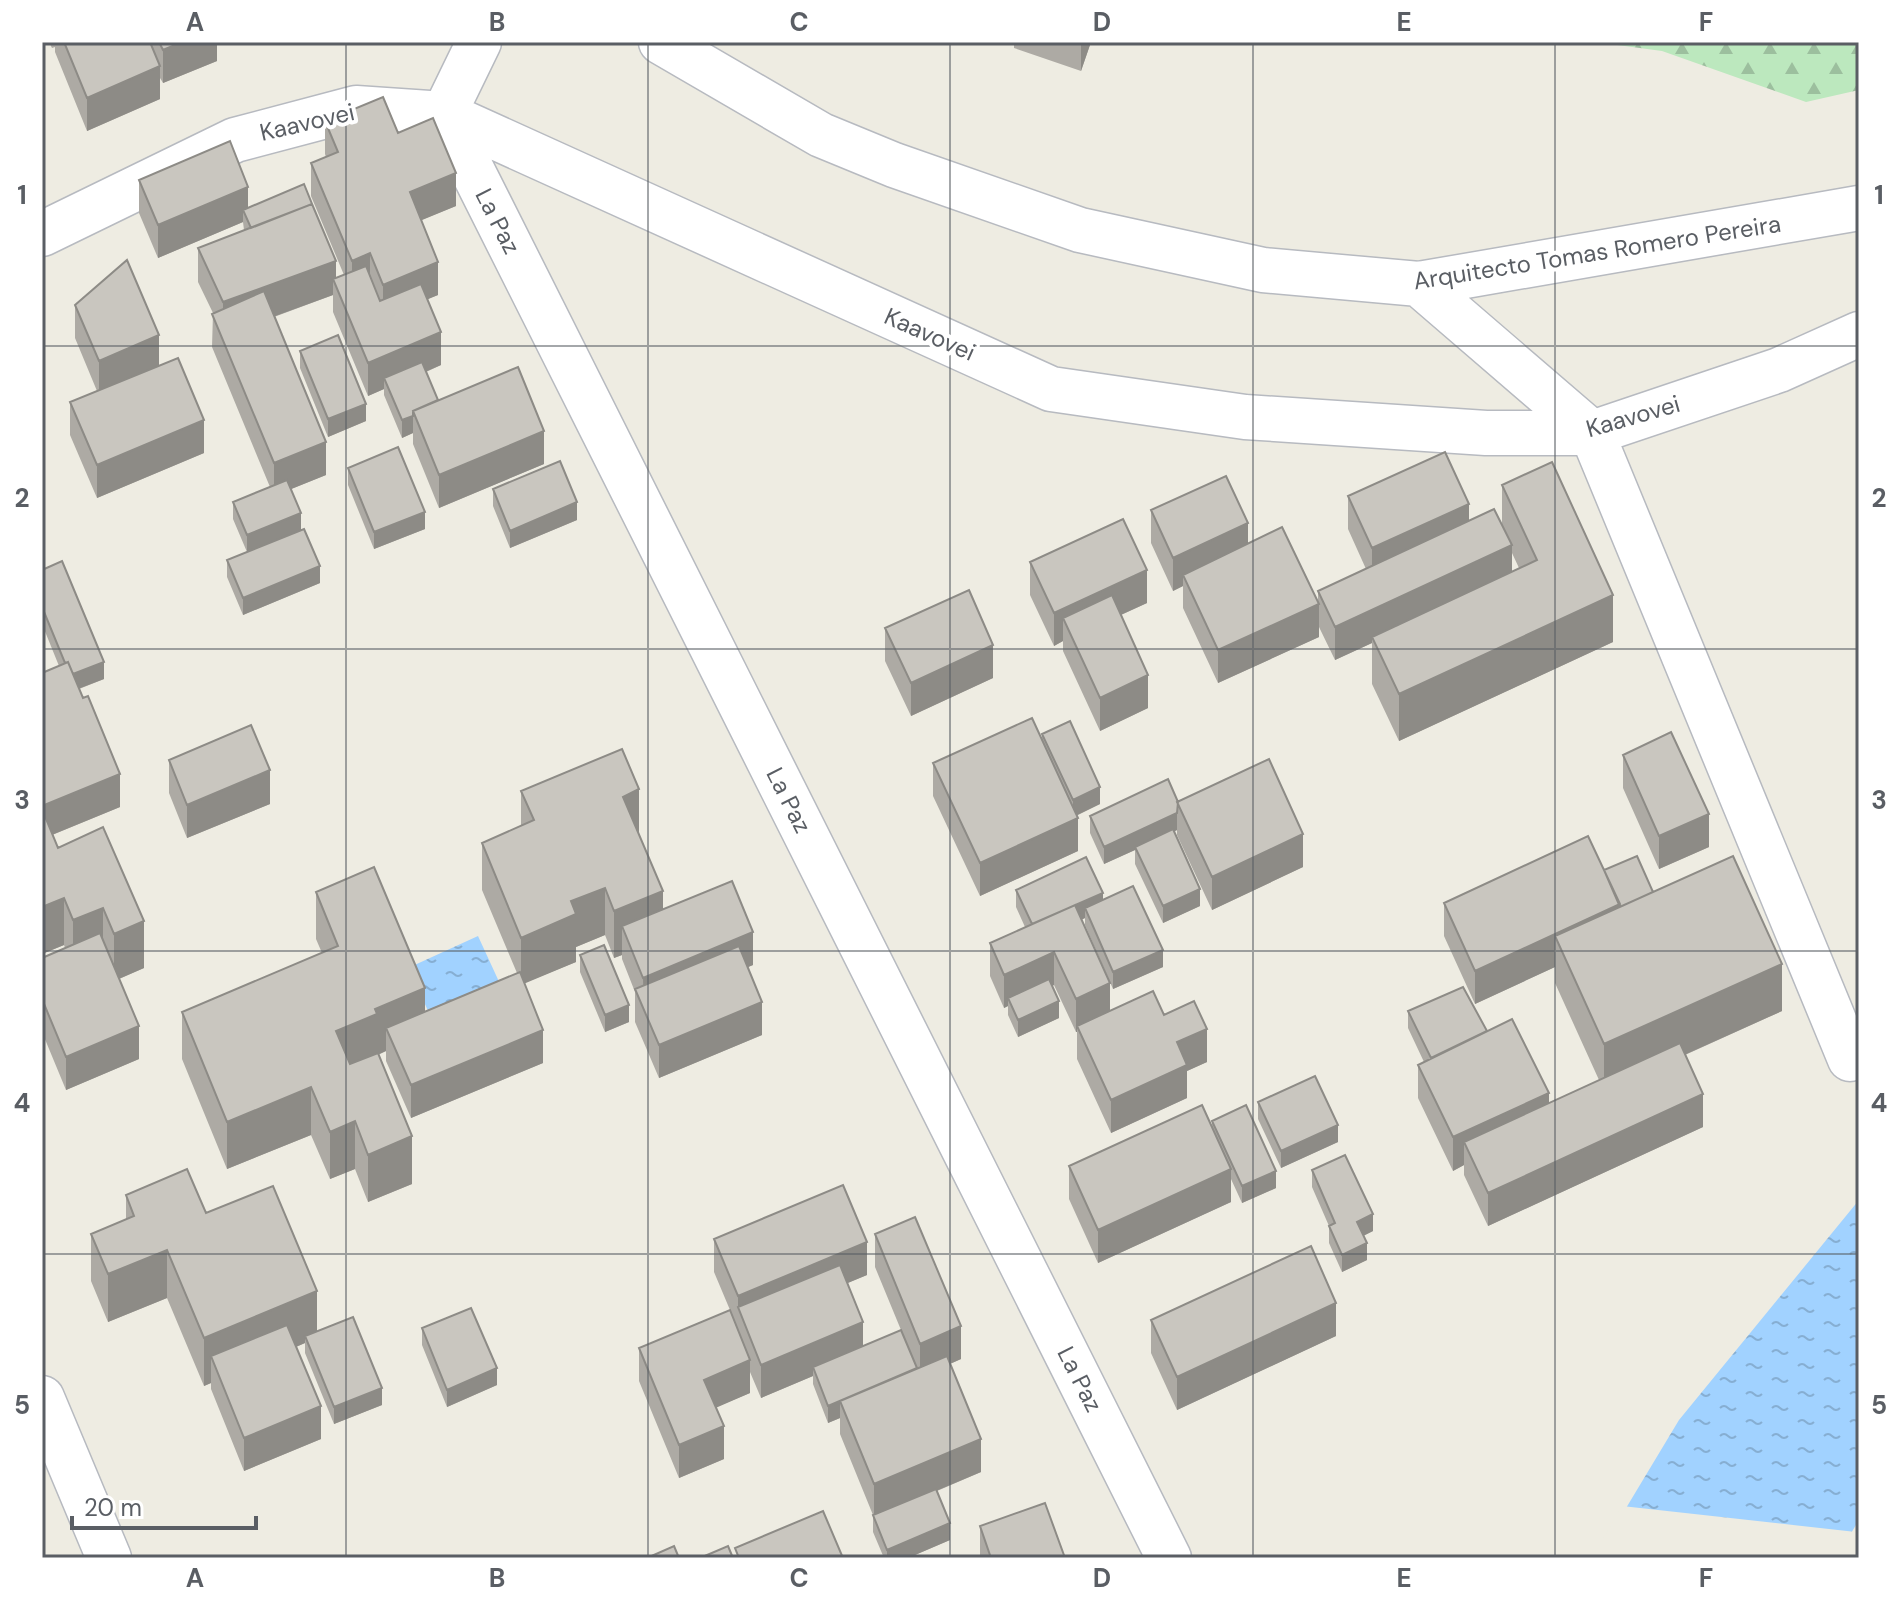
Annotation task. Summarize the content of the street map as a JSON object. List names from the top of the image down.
{
  "streets": {
    "street": ["Kaavovei", "La Paz", "Arquitecto Tomas Romero Pereira"]
  },
  "crossings": [
    ["Kaavovei", "La Paz"]
  ],
  "scale_bar": "20 m",
  "grid": {
    "columns": [
      "A",
      "B",
      "C",
      "D",
      "E",
      "F"
    ],
    "rows": [
      "1",
      "2",
      "3",
      "4",
      "5"
    ]
  }
}
